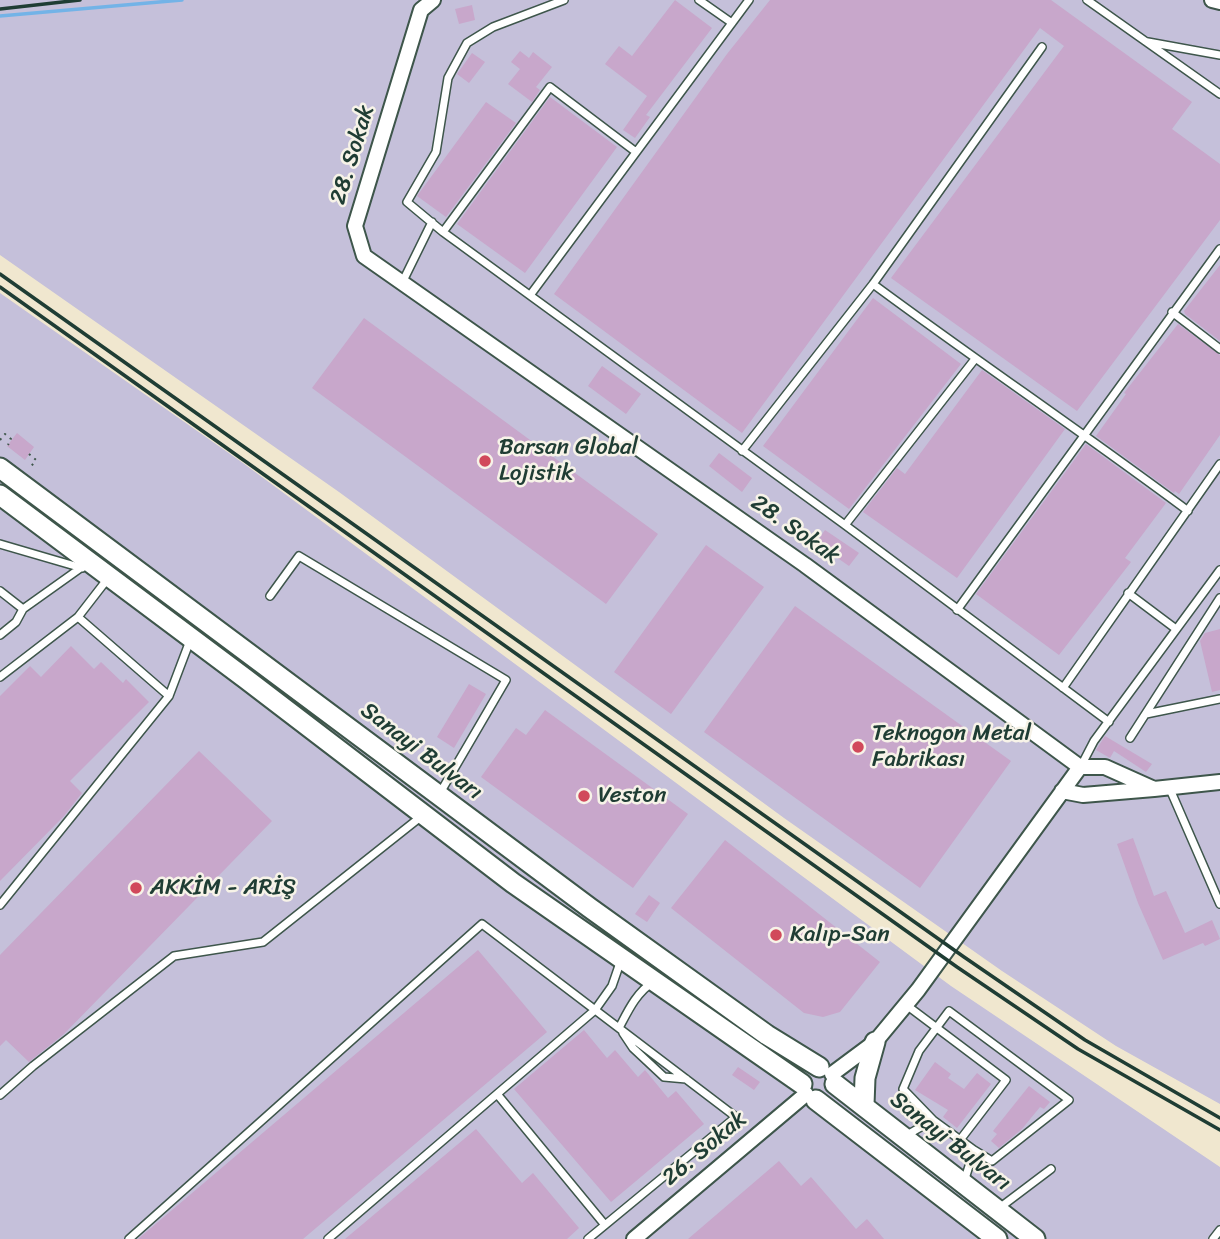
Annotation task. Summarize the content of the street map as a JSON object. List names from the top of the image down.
{
  "streets": {
    "main road": ["Sanayi Bulvarı"],
    "street": ["28. Sokak", "26. Sokak"]
  },
  "crossings": [
    ["Sanayi Bulvarı", "26. Sokak"]
  ],
  "places": [
    "Barsan Global Lojistik",
    "Teknogon Metal Fabrikası",
    "Veston",
    "AKKİM - ARİŞ",
    "Kalıp-San"
  ]
}
